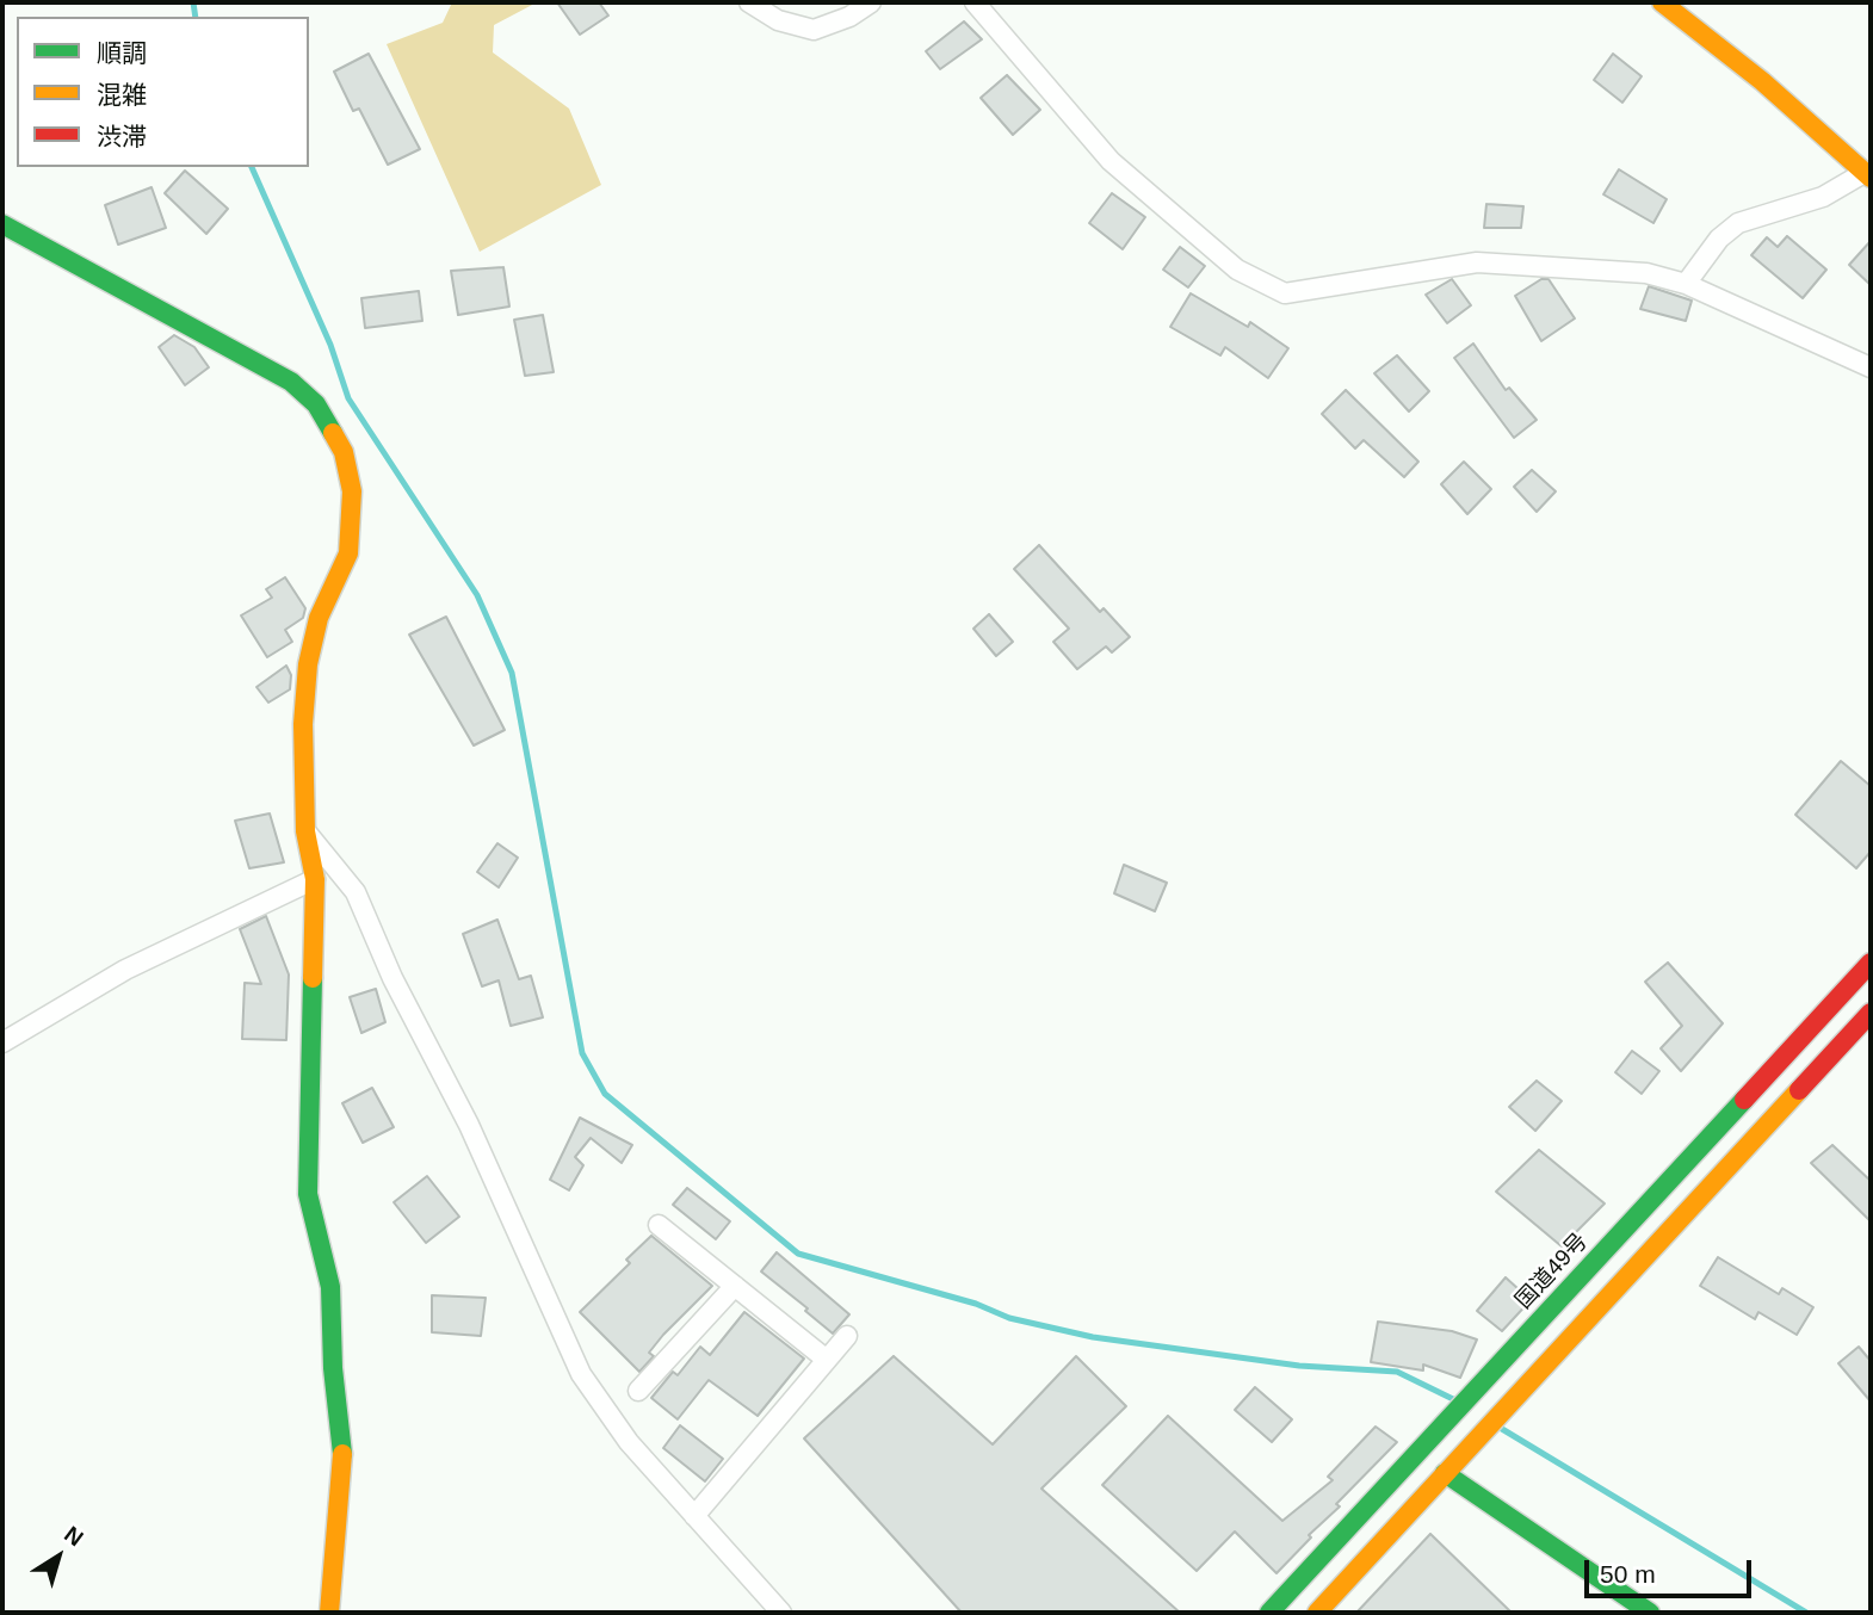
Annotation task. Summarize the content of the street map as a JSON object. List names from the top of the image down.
{
  "streets": {
    "main road": ["国道49号"]
  },
  "legend": ["順調", "混雑", "渋滞"],
  "scale_bar": "50 m",
  "north": "top right"
}
